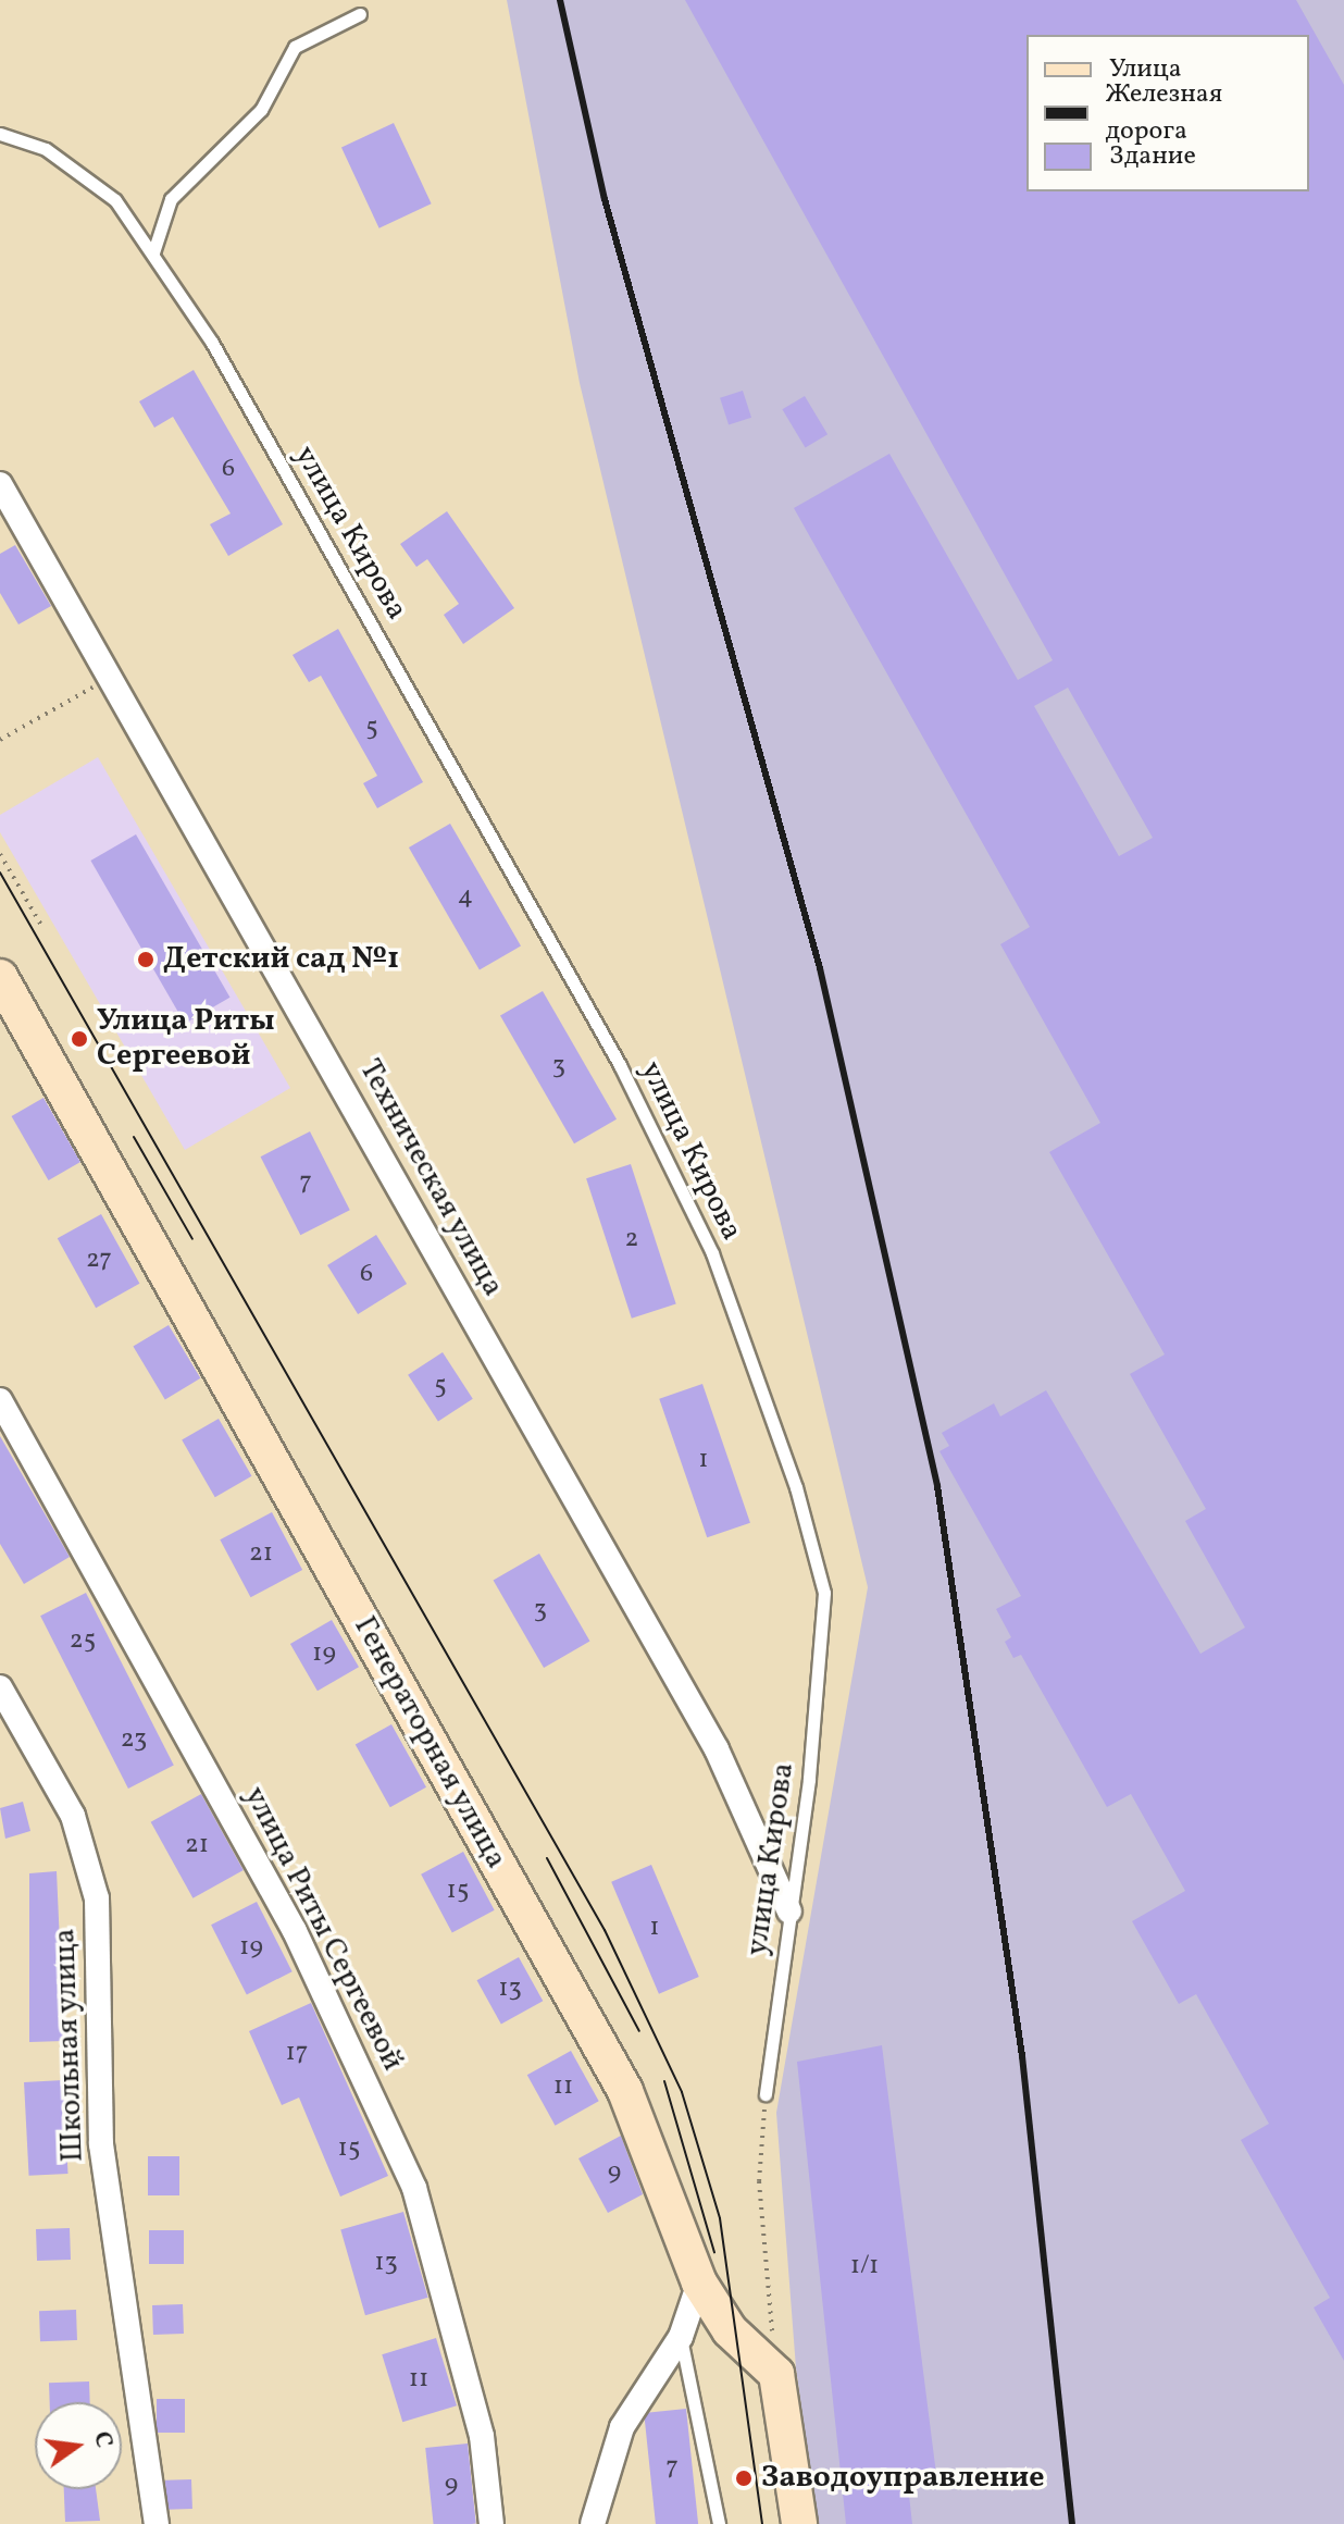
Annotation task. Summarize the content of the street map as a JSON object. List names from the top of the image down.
{
  "streets": {
    "main road": ["Генераторная улица"],
    "street": ["Техническая улица", "улица Риты Сергеевой", "Школьная улица"],
    "lane": ["улица Кирова"]
  },
  "crossings": [
    ["улица Кирова", "Техническая улица"]
  ],
  "places": ["Детский сад №1", "Улица Риты Сергеевой", "Заводоуправление"],
  "house_numbers": [
    "6",
    "5",
    "4",
    "3",
    "7",
    "2",
    "27",
    "6",
    "5",
    "1",
    "21",
    "3",
    "25",
    "19",
    "23",
    "21",
    "15",
    "1",
    "19",
    "13",
    "17",
    "11",
    "15",
    "9",
    "13",
    "1/1",
    "11",
    "7",
    "9"
  ],
  "legend": ["Улица", "Железная дорога", "Здание"],
  "north": "right"
}
